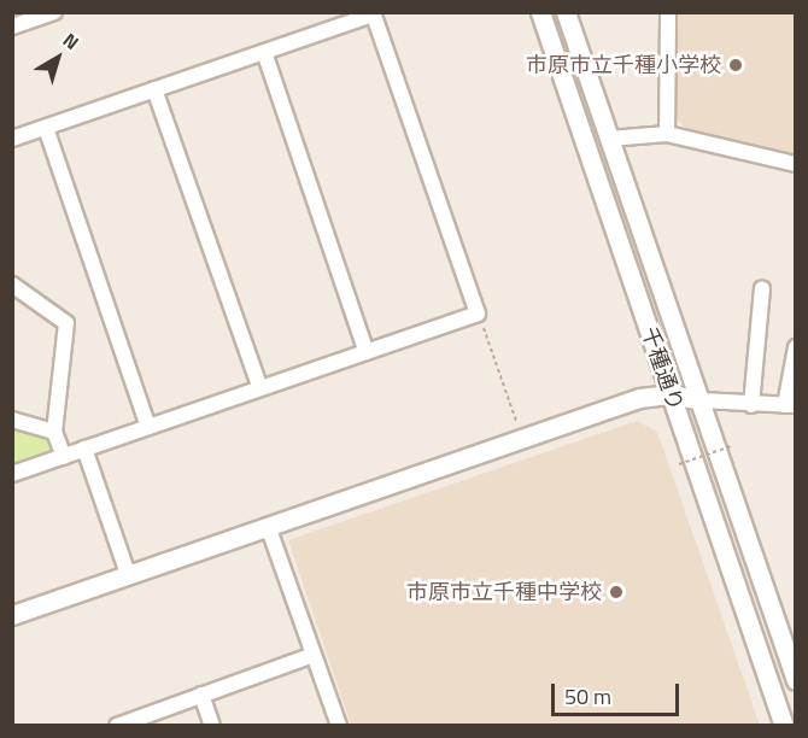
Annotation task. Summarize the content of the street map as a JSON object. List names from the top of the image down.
{
  "streets": {
    "street": ["千種通り"]
  },
  "places": ["市原市立千種小学校", "市原市立千種中学校"],
  "scale_bar": "50 m",
  "north": "top right"
}
